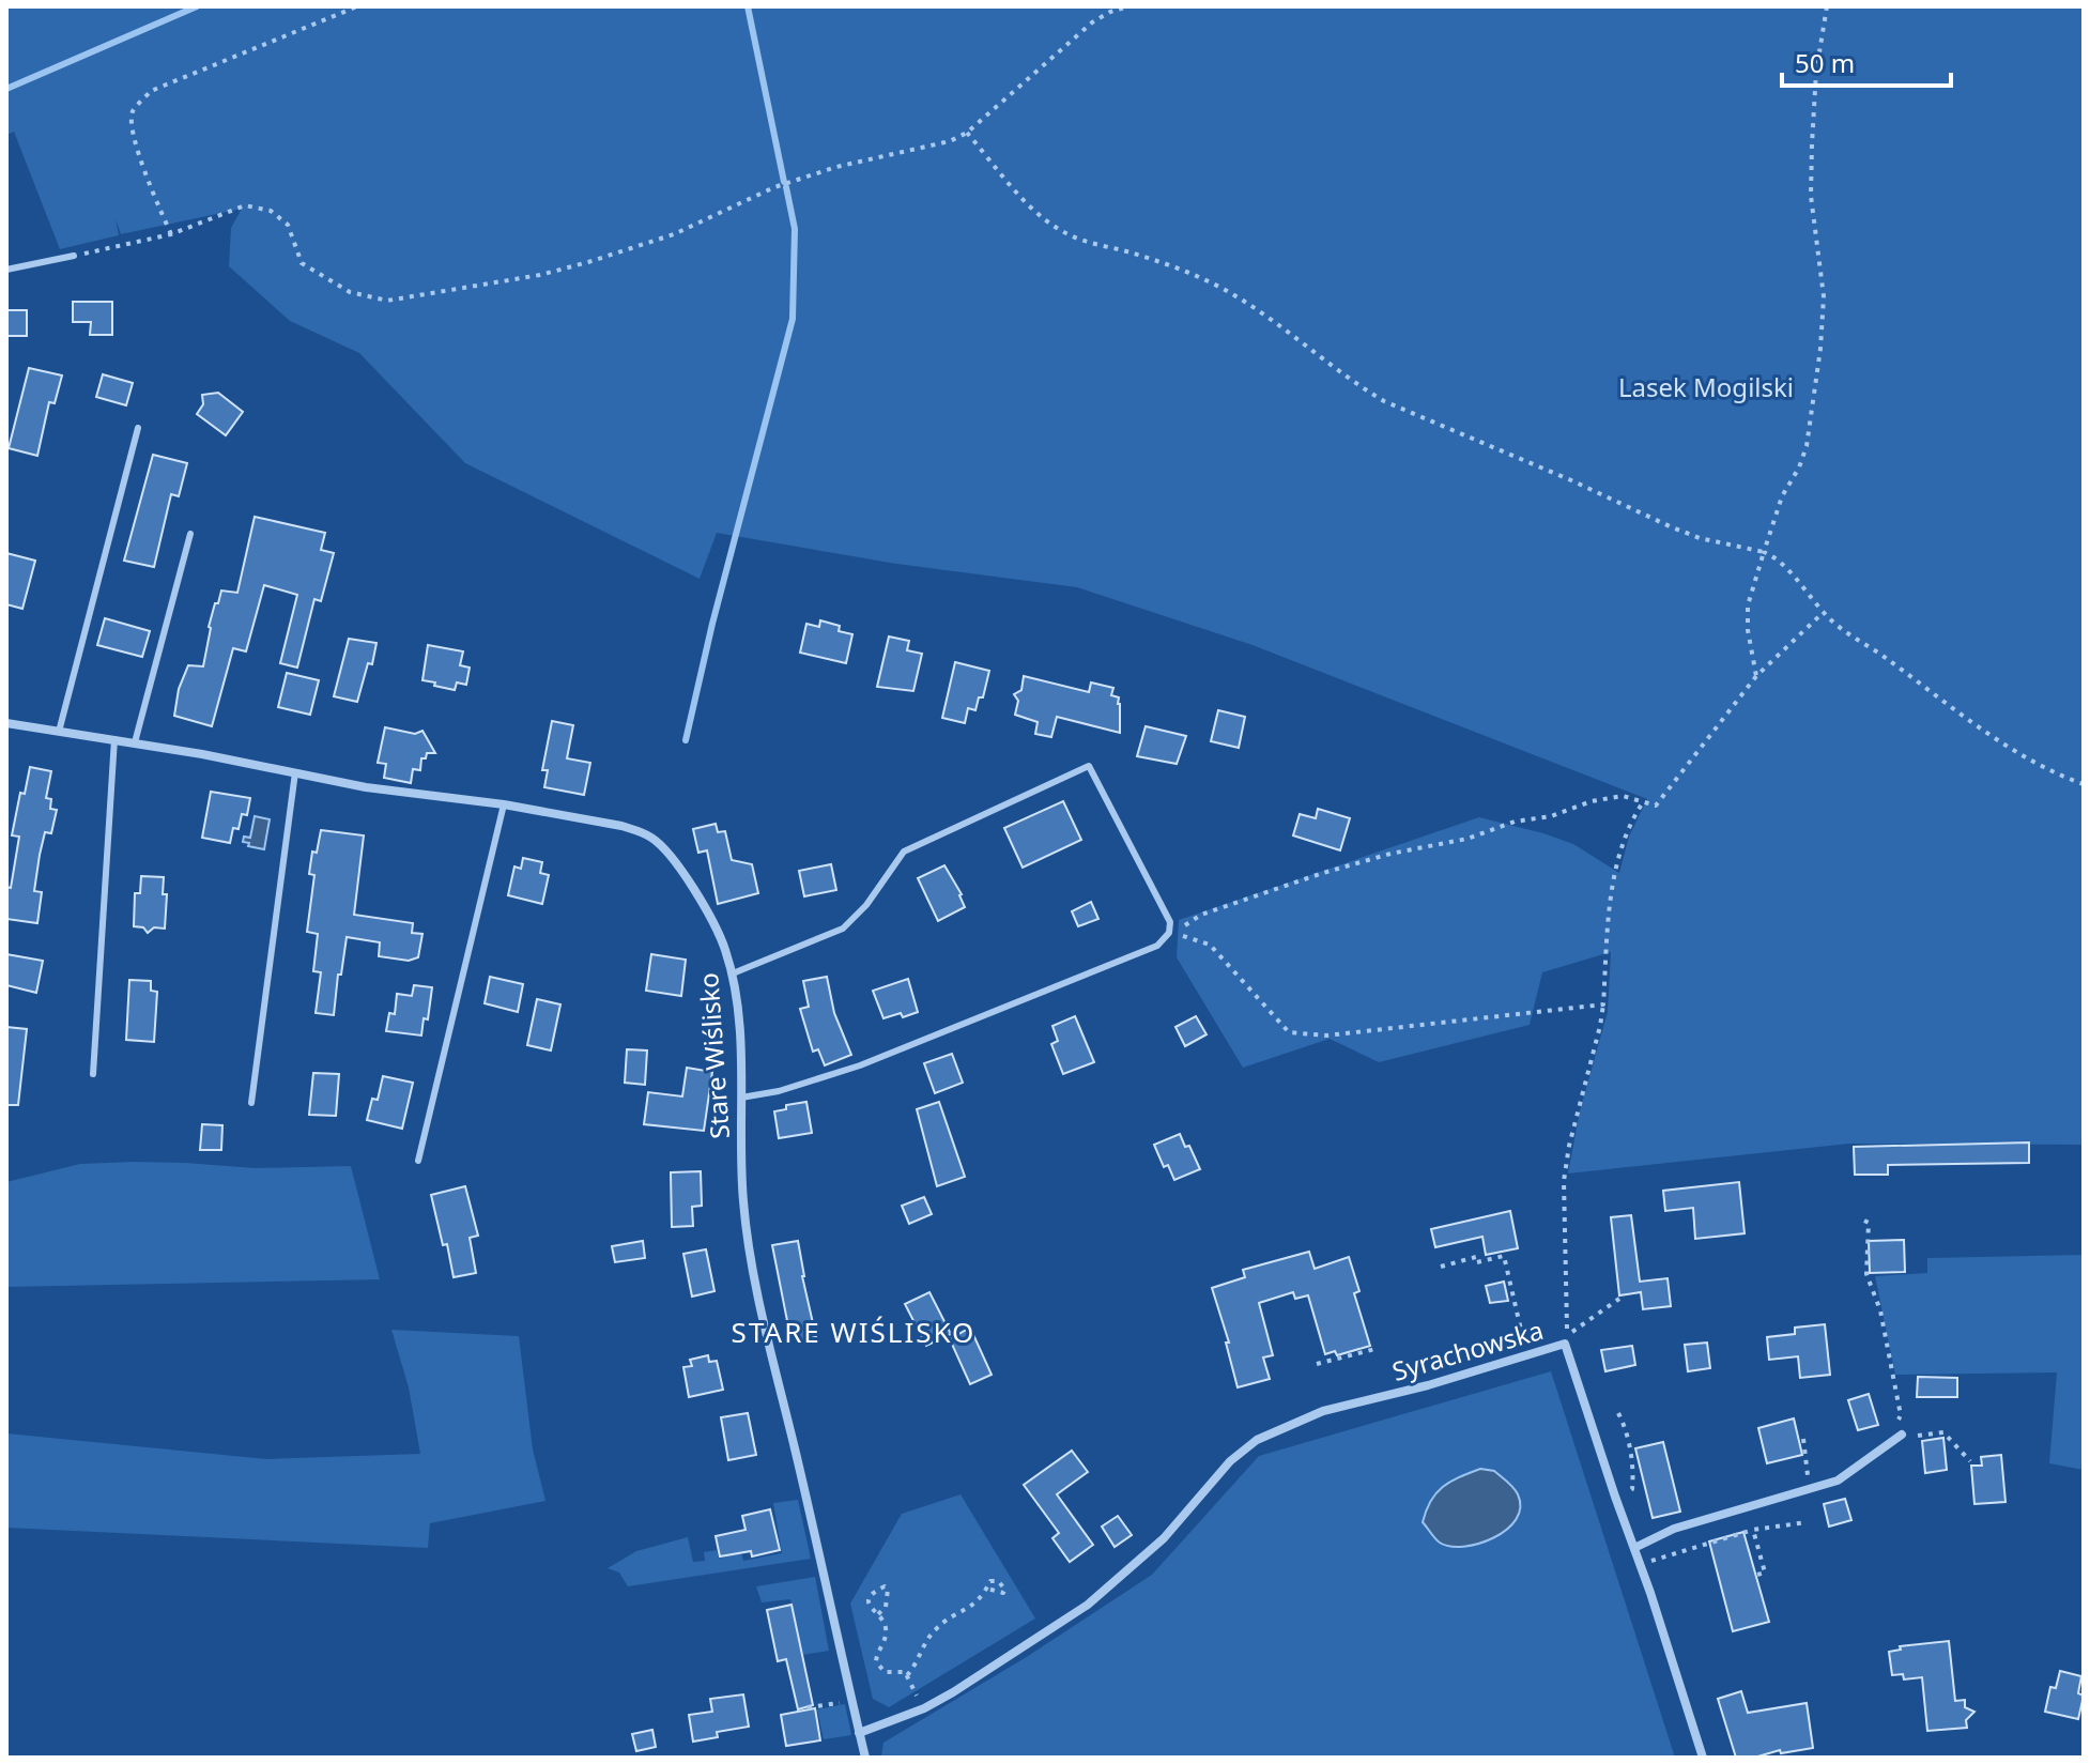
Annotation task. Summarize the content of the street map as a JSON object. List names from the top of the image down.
{
  "streets": {
    "street": ["Stare Wiślisko", "Syrachowska"]
  },
  "districts": ["STARE WIŚLISKO"],
  "parks": ["Lasek Mogilski"],
  "scale_bar": "50 m"
}
